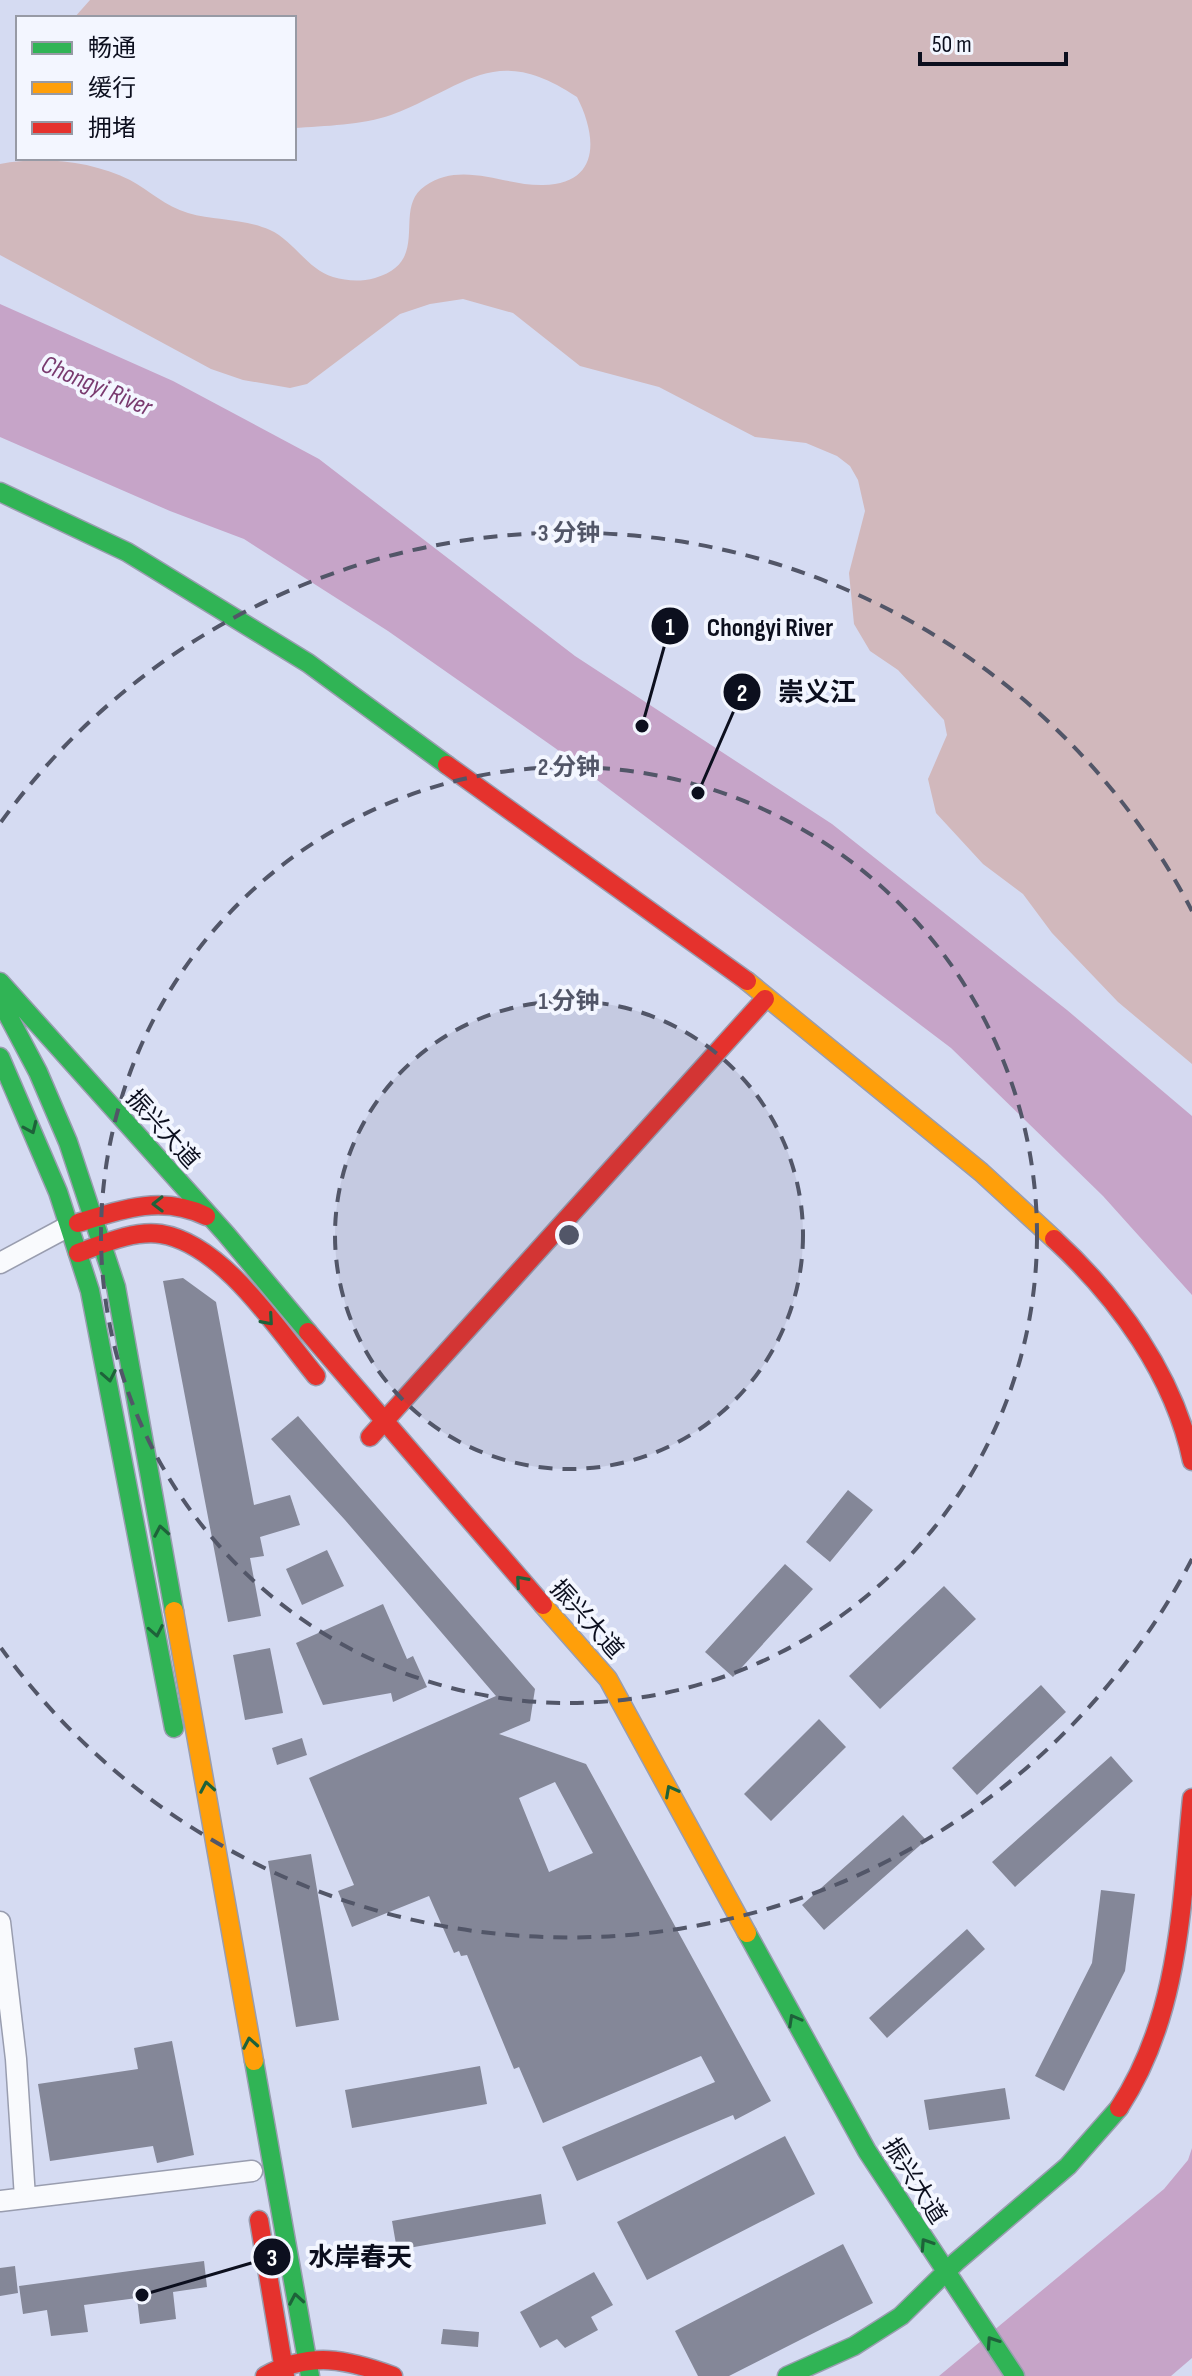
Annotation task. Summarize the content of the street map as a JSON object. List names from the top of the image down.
{
  "streets": {
    "main road": ["振兴大道"]
  },
  "water": ["Chongyi River"],
  "places": ["Chongyi River", "崇义江", "水岸春天"],
  "legend": ["畅通", "缓行", "拥堵"],
  "scale_bar": "50 m",
  "rings": ["3 分钟", "2 分钟", "1 分钟"]
}
